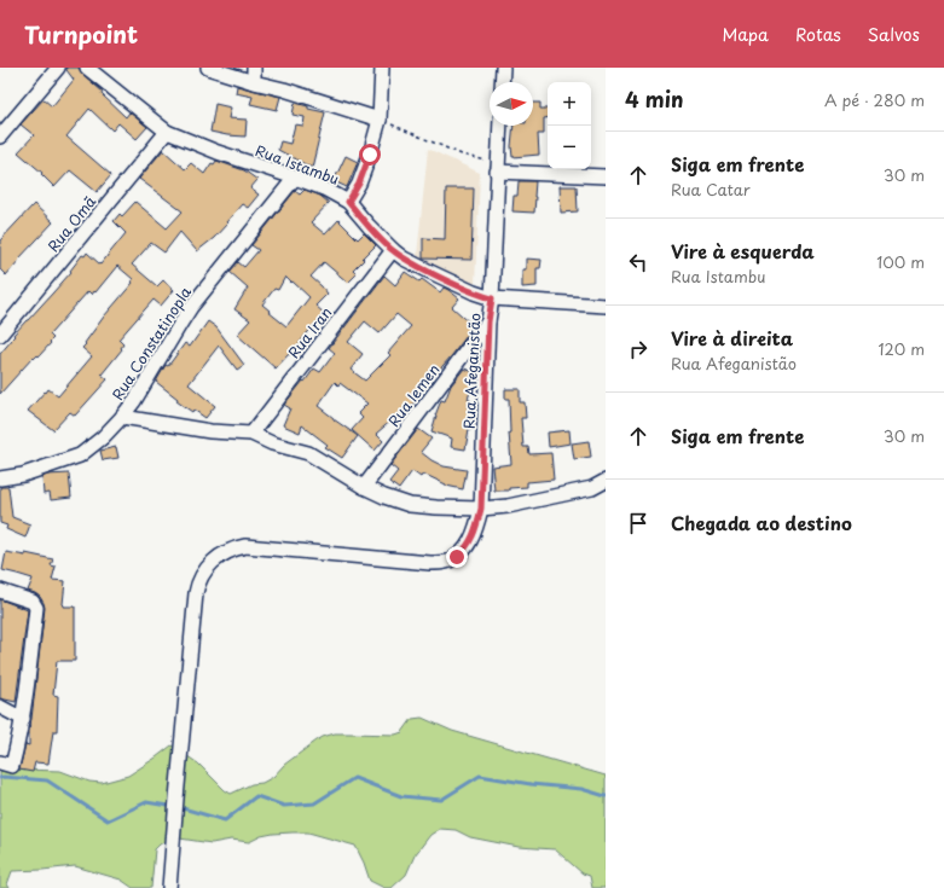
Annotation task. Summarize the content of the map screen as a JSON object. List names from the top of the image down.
{
  "streets": {
    "street": [
      "Rua Istambu",
      "Rua Omã",
      "Rua Iran",
      "Rua Constatinopla",
      "Rua Afeganistão",
      "Rua Iemen"
    ]
  },
  "crossings": [
    ["Rua Istambu", "Rua Omã"],
    ["Rua Istambu", "Rua Iran"],
    ["Rua Istambu", "Rua Constatinopla"],
    ["Rua Istambu", "Rua Afeganistão"],
    ["Rua Afeganistão", "Rua Iemen"]
  ],
  "north": "right",
  "page": {
    "header": "Turnpoint",
    "nav": ["Mapa", "Rotas", "Salvos"],
    "heading": ["4 min", "A pé · 280 m"],
    "map_buttons": ["+", "−"],
    "list": [
      ["Siga em frente", "Rua Catar", "30 m"],
      ["Vire à esquerda", "Rua Istambu", "100 m"],
      ["Vire à direita", "Rua Afeganistão", "120 m"],
      ["Siga em frente", "30 m"],
      "Chegada ao destino"
    ]
  }
}
